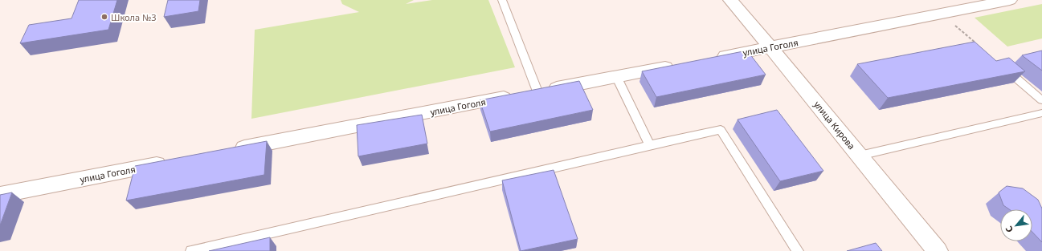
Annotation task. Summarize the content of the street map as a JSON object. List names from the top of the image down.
{
  "streets": {
    "street": ["улица Гоголя", "улица Кирова"]
  },
  "crossings": [
    ["улица Гоголя", "улица Кирова"]
  ],
  "places": ["Школа №3"],
  "north": "bottom left"
}
